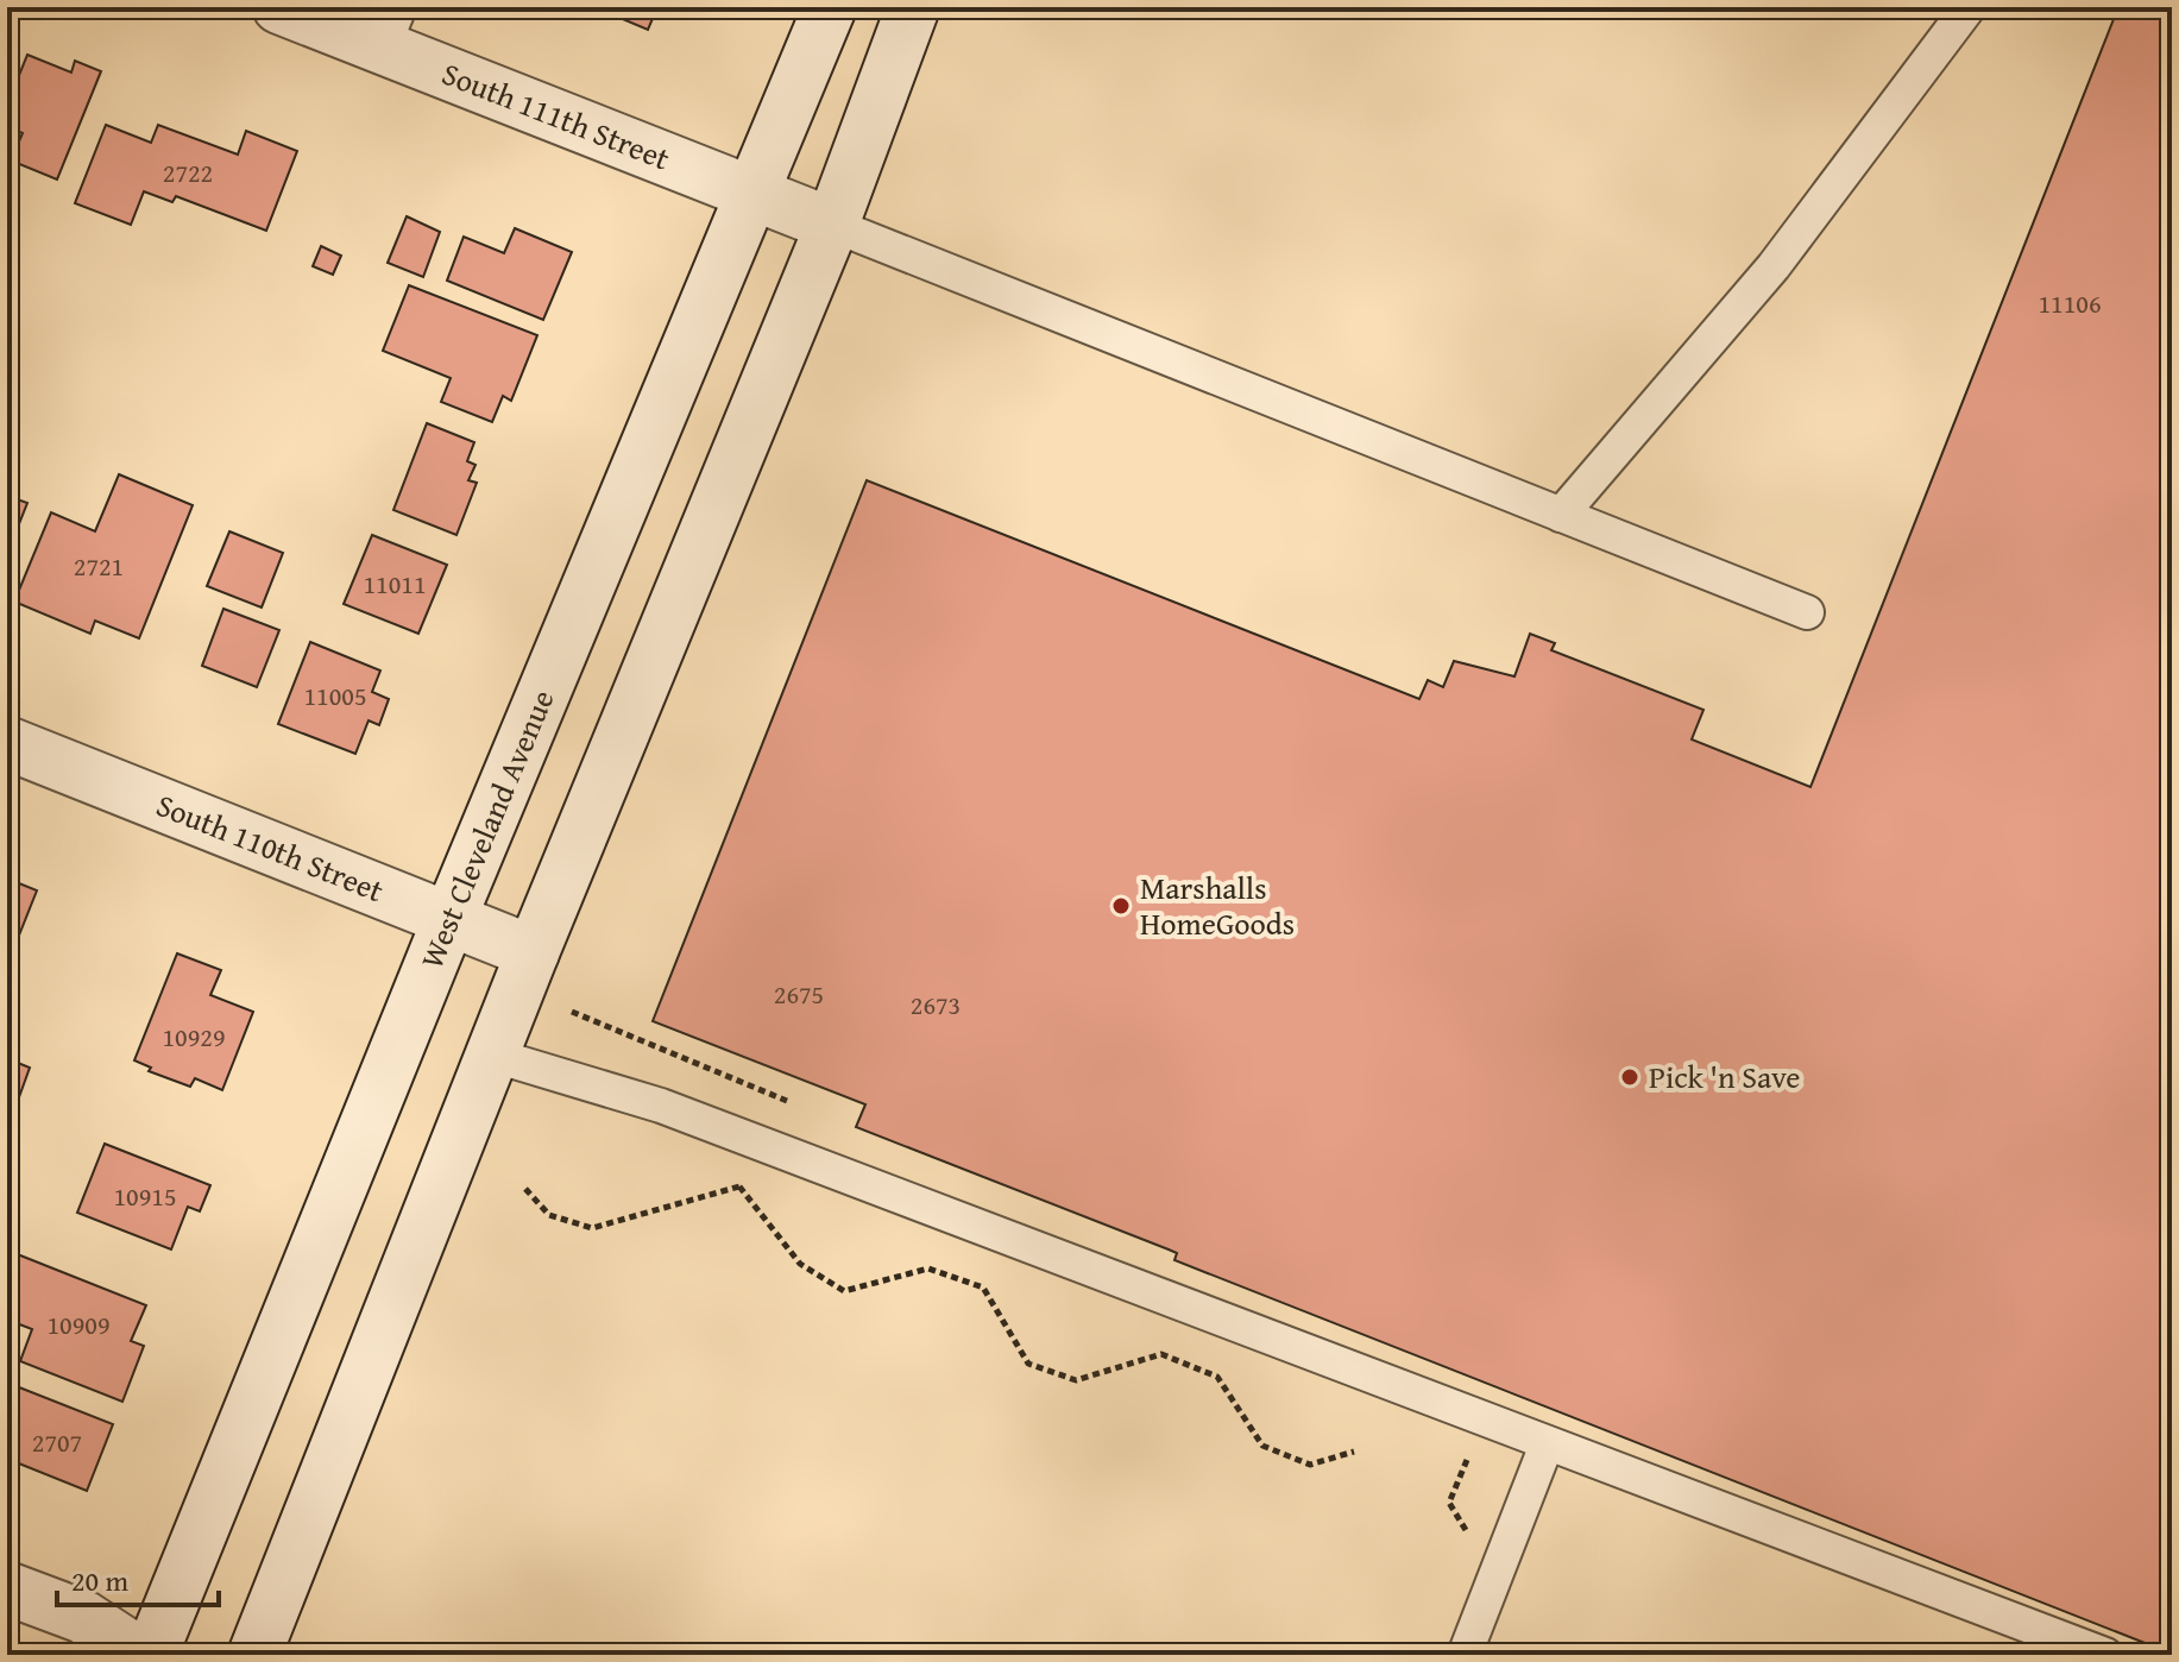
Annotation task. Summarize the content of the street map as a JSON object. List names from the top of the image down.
{
  "streets": {
    "main road": ["South 111th Street", "West Cleveland Avenue", "South 110th Street"]
  },
  "crossings": [
    ["South 111th Street", "West Cleveland Avenue"],
    ["West Cleveland Avenue", "South 110th Street"]
  ],
  "places": ["Marshalls HomeGoods", "Pick 'n Save"],
  "house_numbers": [
    "2722",
    "11106",
    "2721",
    "11011",
    "11005",
    "2675",
    "2673",
    "10929",
    "10915",
    "10909",
    "2707"
  ],
  "scale_bar": "20 m"
}
